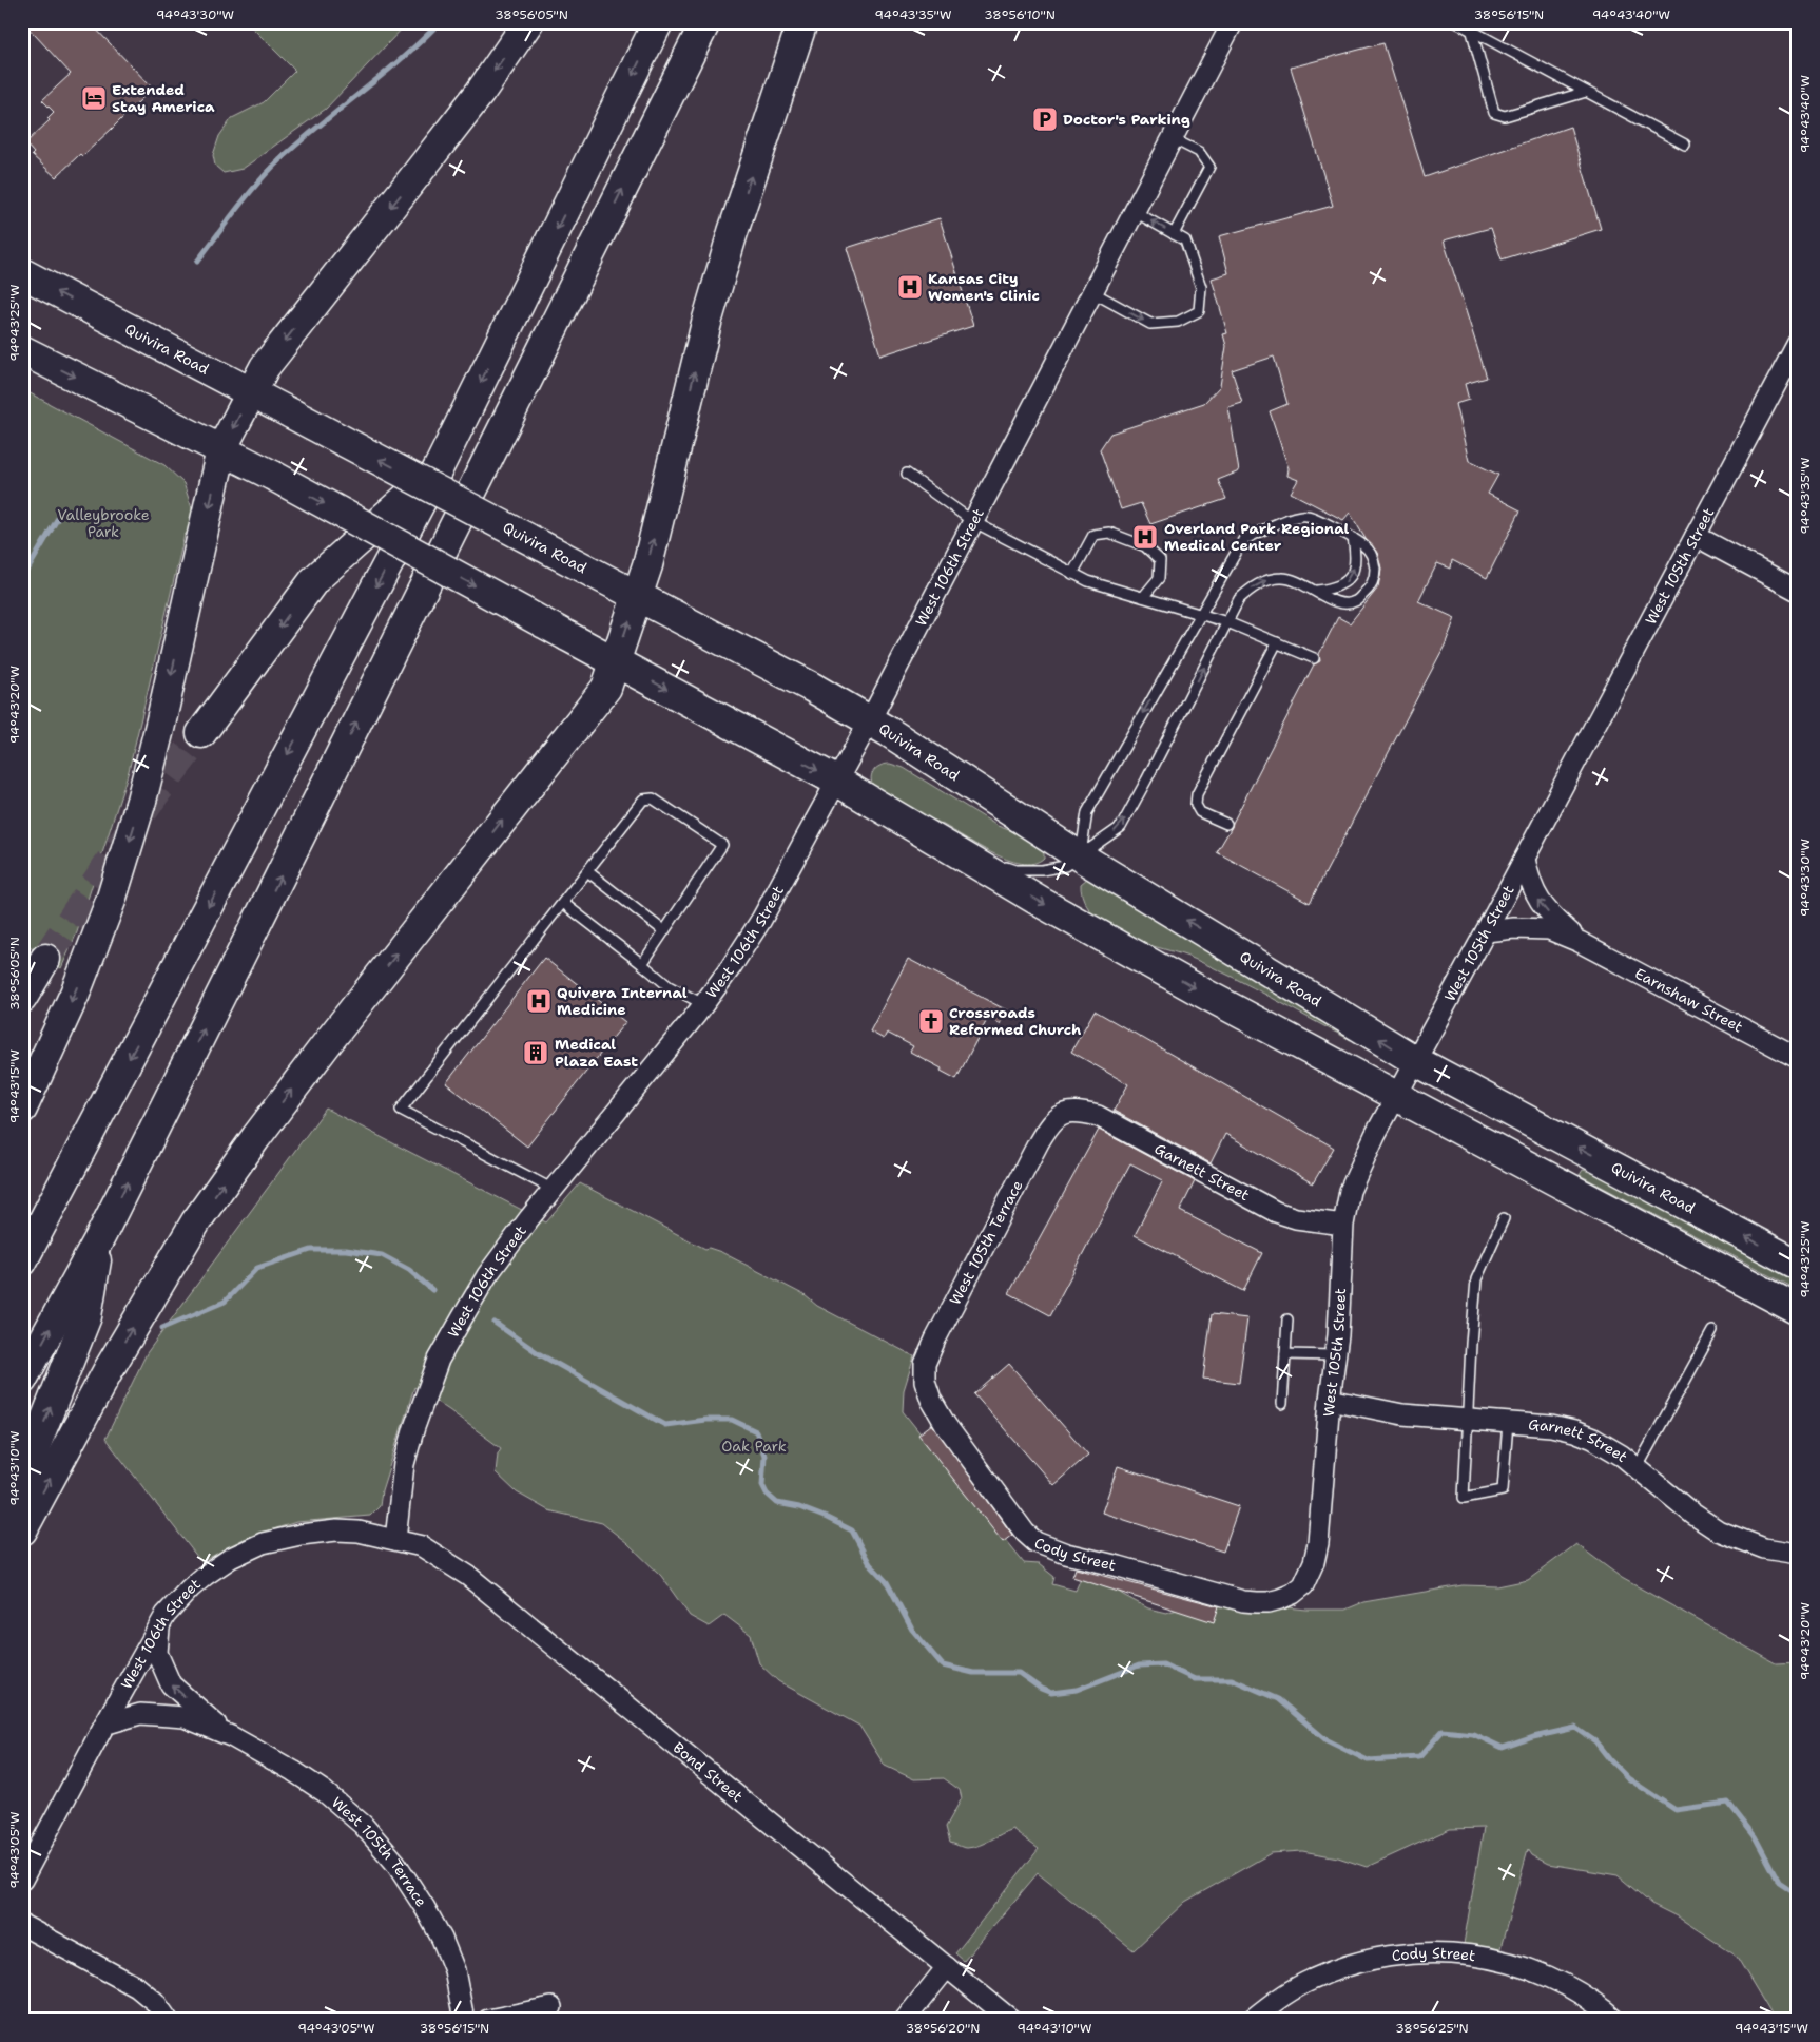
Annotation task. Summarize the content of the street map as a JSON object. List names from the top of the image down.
{
  "streets": {
    "main road": ["Quivira Road"],
    "street": [
      "West 105th Street",
      "West 106th Street",
      "Earnshaw Street",
      "Garnett Street",
      "West 105th Terrace",
      "Cody Street",
      "Bond Street"
    ]
  },
  "crossings": [
    ["Quivira Road", "West 105th Street"],
    ["Quivira Road", "West 106th Street"],
    ["West 105th Street", "Earnshaw Street"],
    ["West 105th Street", "Garnett Street"],
    ["West 105th Street", "Cody Street"],
    ["West 106th Street", "West 105th Terrace"],
    ["West 106th Street", "Bond Street"],
    ["Garnett Street", "West 105th Terrace"],
    ["West 105th Terrace", "Cody Street"]
  ],
  "parks": ["Valleybrooke Park", "Oak Park"],
  "places": {
    "hotel": ["Extended Stay America"],
    "parking": ["Doctor's Parking"],
    "hospital": ["Kansas City Women's Clinic", "Overland Park Regional Medical Center", "Quivera Internal Medicine"],
    "church": ["Crossroads Reformed Church"],
    "building": ["Medical Plaza East"]
  },
  "coordinates": [
    "94°43'30\"W",
    "38°56'05\"N",
    "94°43'35\"W",
    "38°56'10\"N",
    "38°56'15\"N",
    "94°43'40\"W",
    "94°43'25\"W",
    "94°43'20\"W",
    "94°43'15\"W",
    "94°43'10\"W",
    "94°43'05\"W",
    "38°56'20\"N",
    "38°56'25\"N"
  ]
}
